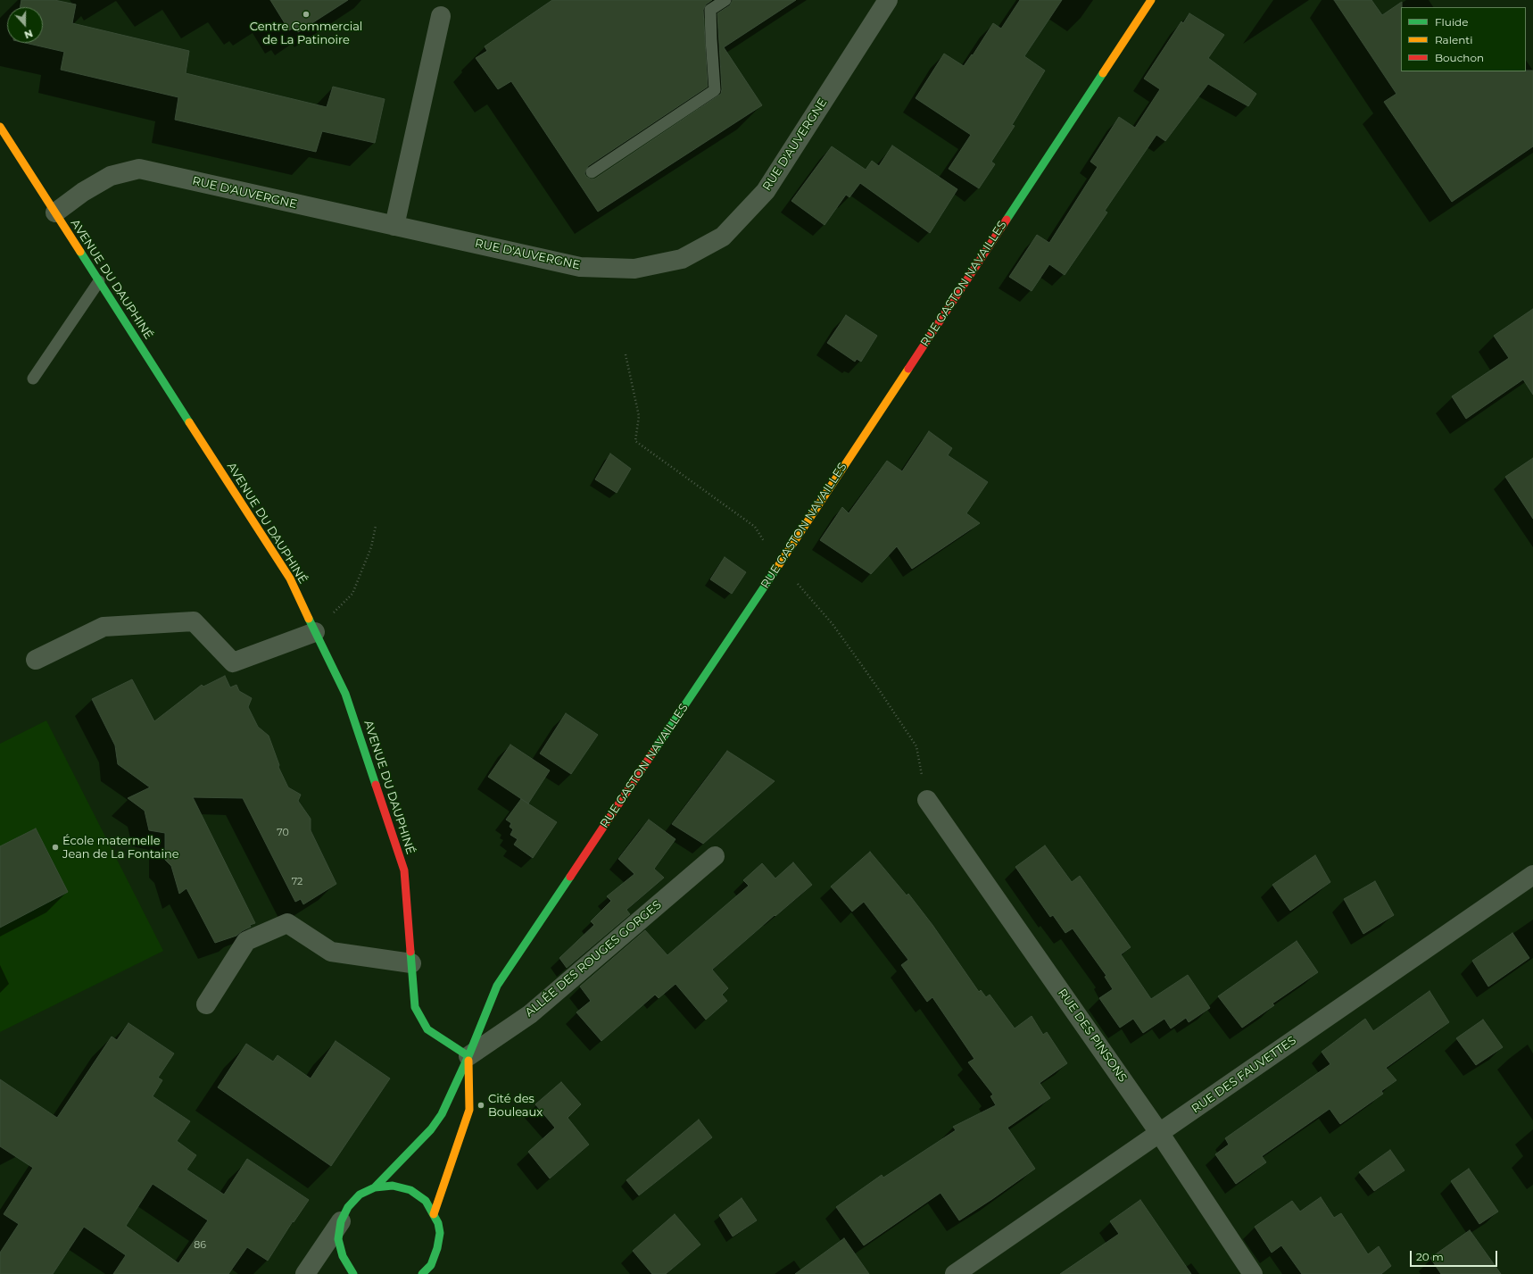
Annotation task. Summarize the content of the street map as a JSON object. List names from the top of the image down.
{
  "streets": {
    "street": [
      "RUE D'AUVERGNE",
      "AVENUE DU DAUPHINÉ",
      "RUE GASTON NAVAILLES",
      "ALLÉE DES ROUGES GORGES",
      "RUE DES PINSONS",
      "RUE DES FAUVETTES"
    ]
  },
  "crossings": [
    ["RUE D'AUVERGNE", "AVENUE DU DAUPHINÉ"],
    ["AVENUE DU DAUPHINÉ", "RUE GASTON NAVAILLES"],
    ["AVENUE DU DAUPHINÉ", "ALLÉE DES ROUGES GORGES"],
    ["RUE GASTON NAVAILLES", "ALLÉE DES ROUGES GORGES"],
    ["RUE DES PINSONS", "RUE DES FAUVETTES"]
  ],
  "places": ["Centre Commercial de La Patinoire", "École maternelle Jean de La Fontaine", "Cité des Bouleaux"],
  "house_numbers": ["70", "72", "86"],
  "legend": ["Fluide", "Ralenti", "Bouchon"],
  "scale_bar": "20 m",
  "north": "bottom"
}
